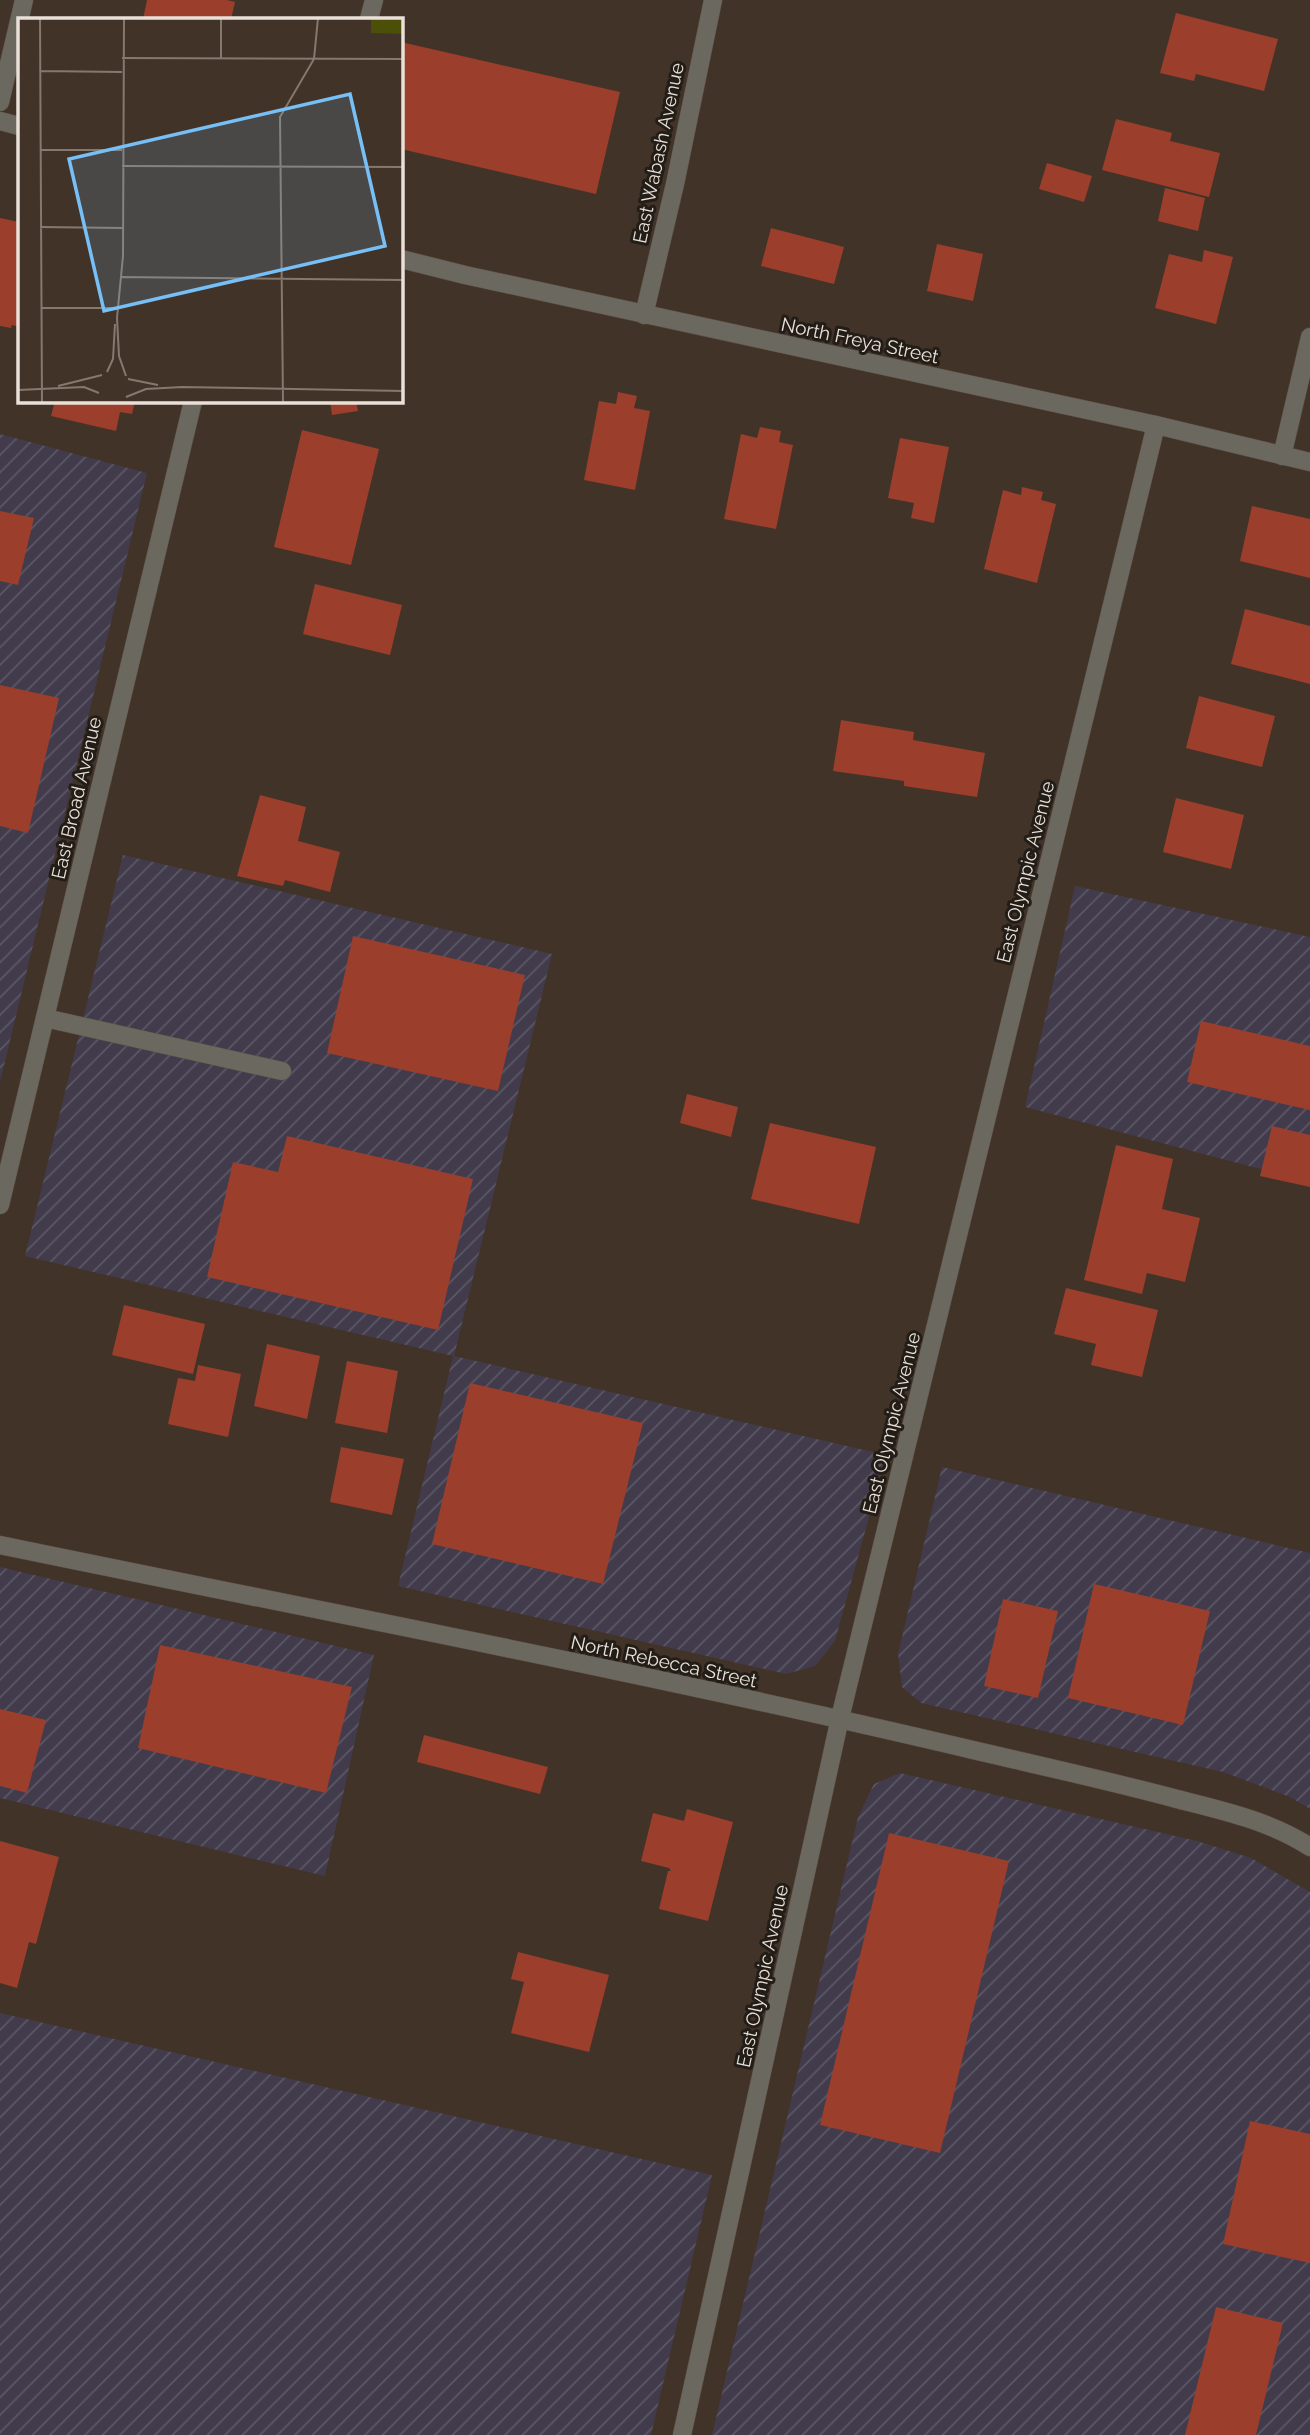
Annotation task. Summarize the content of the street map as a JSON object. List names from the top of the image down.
{
  "streets": {
    "street": [
      "East Wabash Avenue",
      "North Freya Street",
      "East Broad Avenue",
      "East Olympic Avenue",
      "North Rebecca Street"
    ]
  },
  "crossings": [
    ["East Wabash Avenue", "North Freya Street"],
    ["North Freya Street", "East Olympic Avenue"],
    ["East Olympic Avenue", "North Rebecca Street"]
  ]
}
